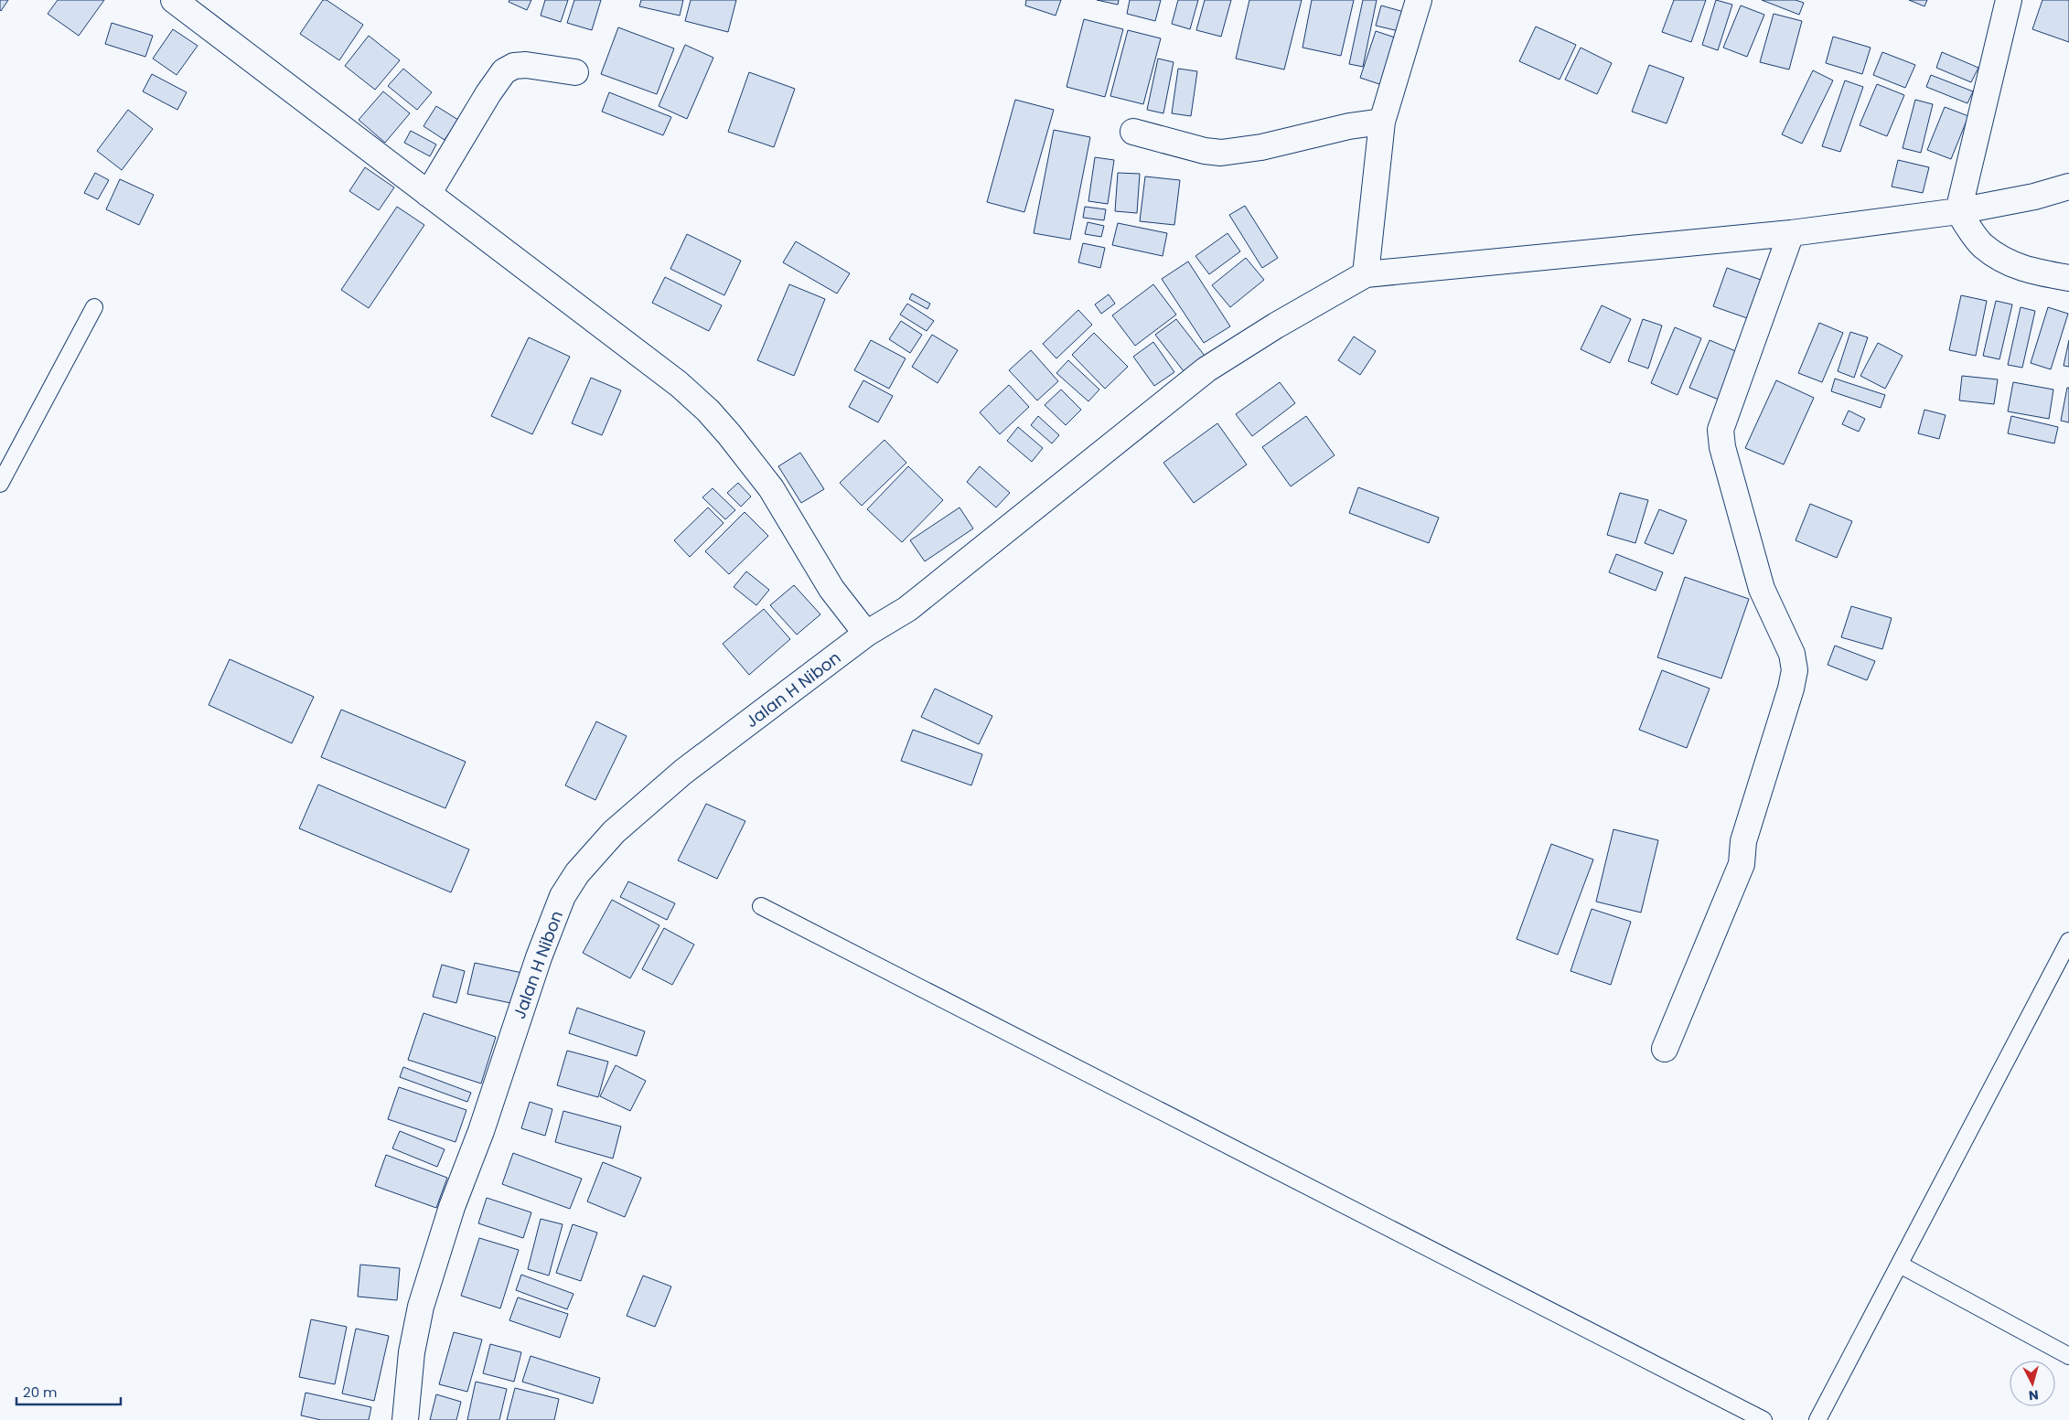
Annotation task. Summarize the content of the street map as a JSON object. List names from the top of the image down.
{
  "streets": {
    "street": ["Jalan H Nibon"]
  },
  "scale_bar": "20 m",
  "north": "bottom"
}
